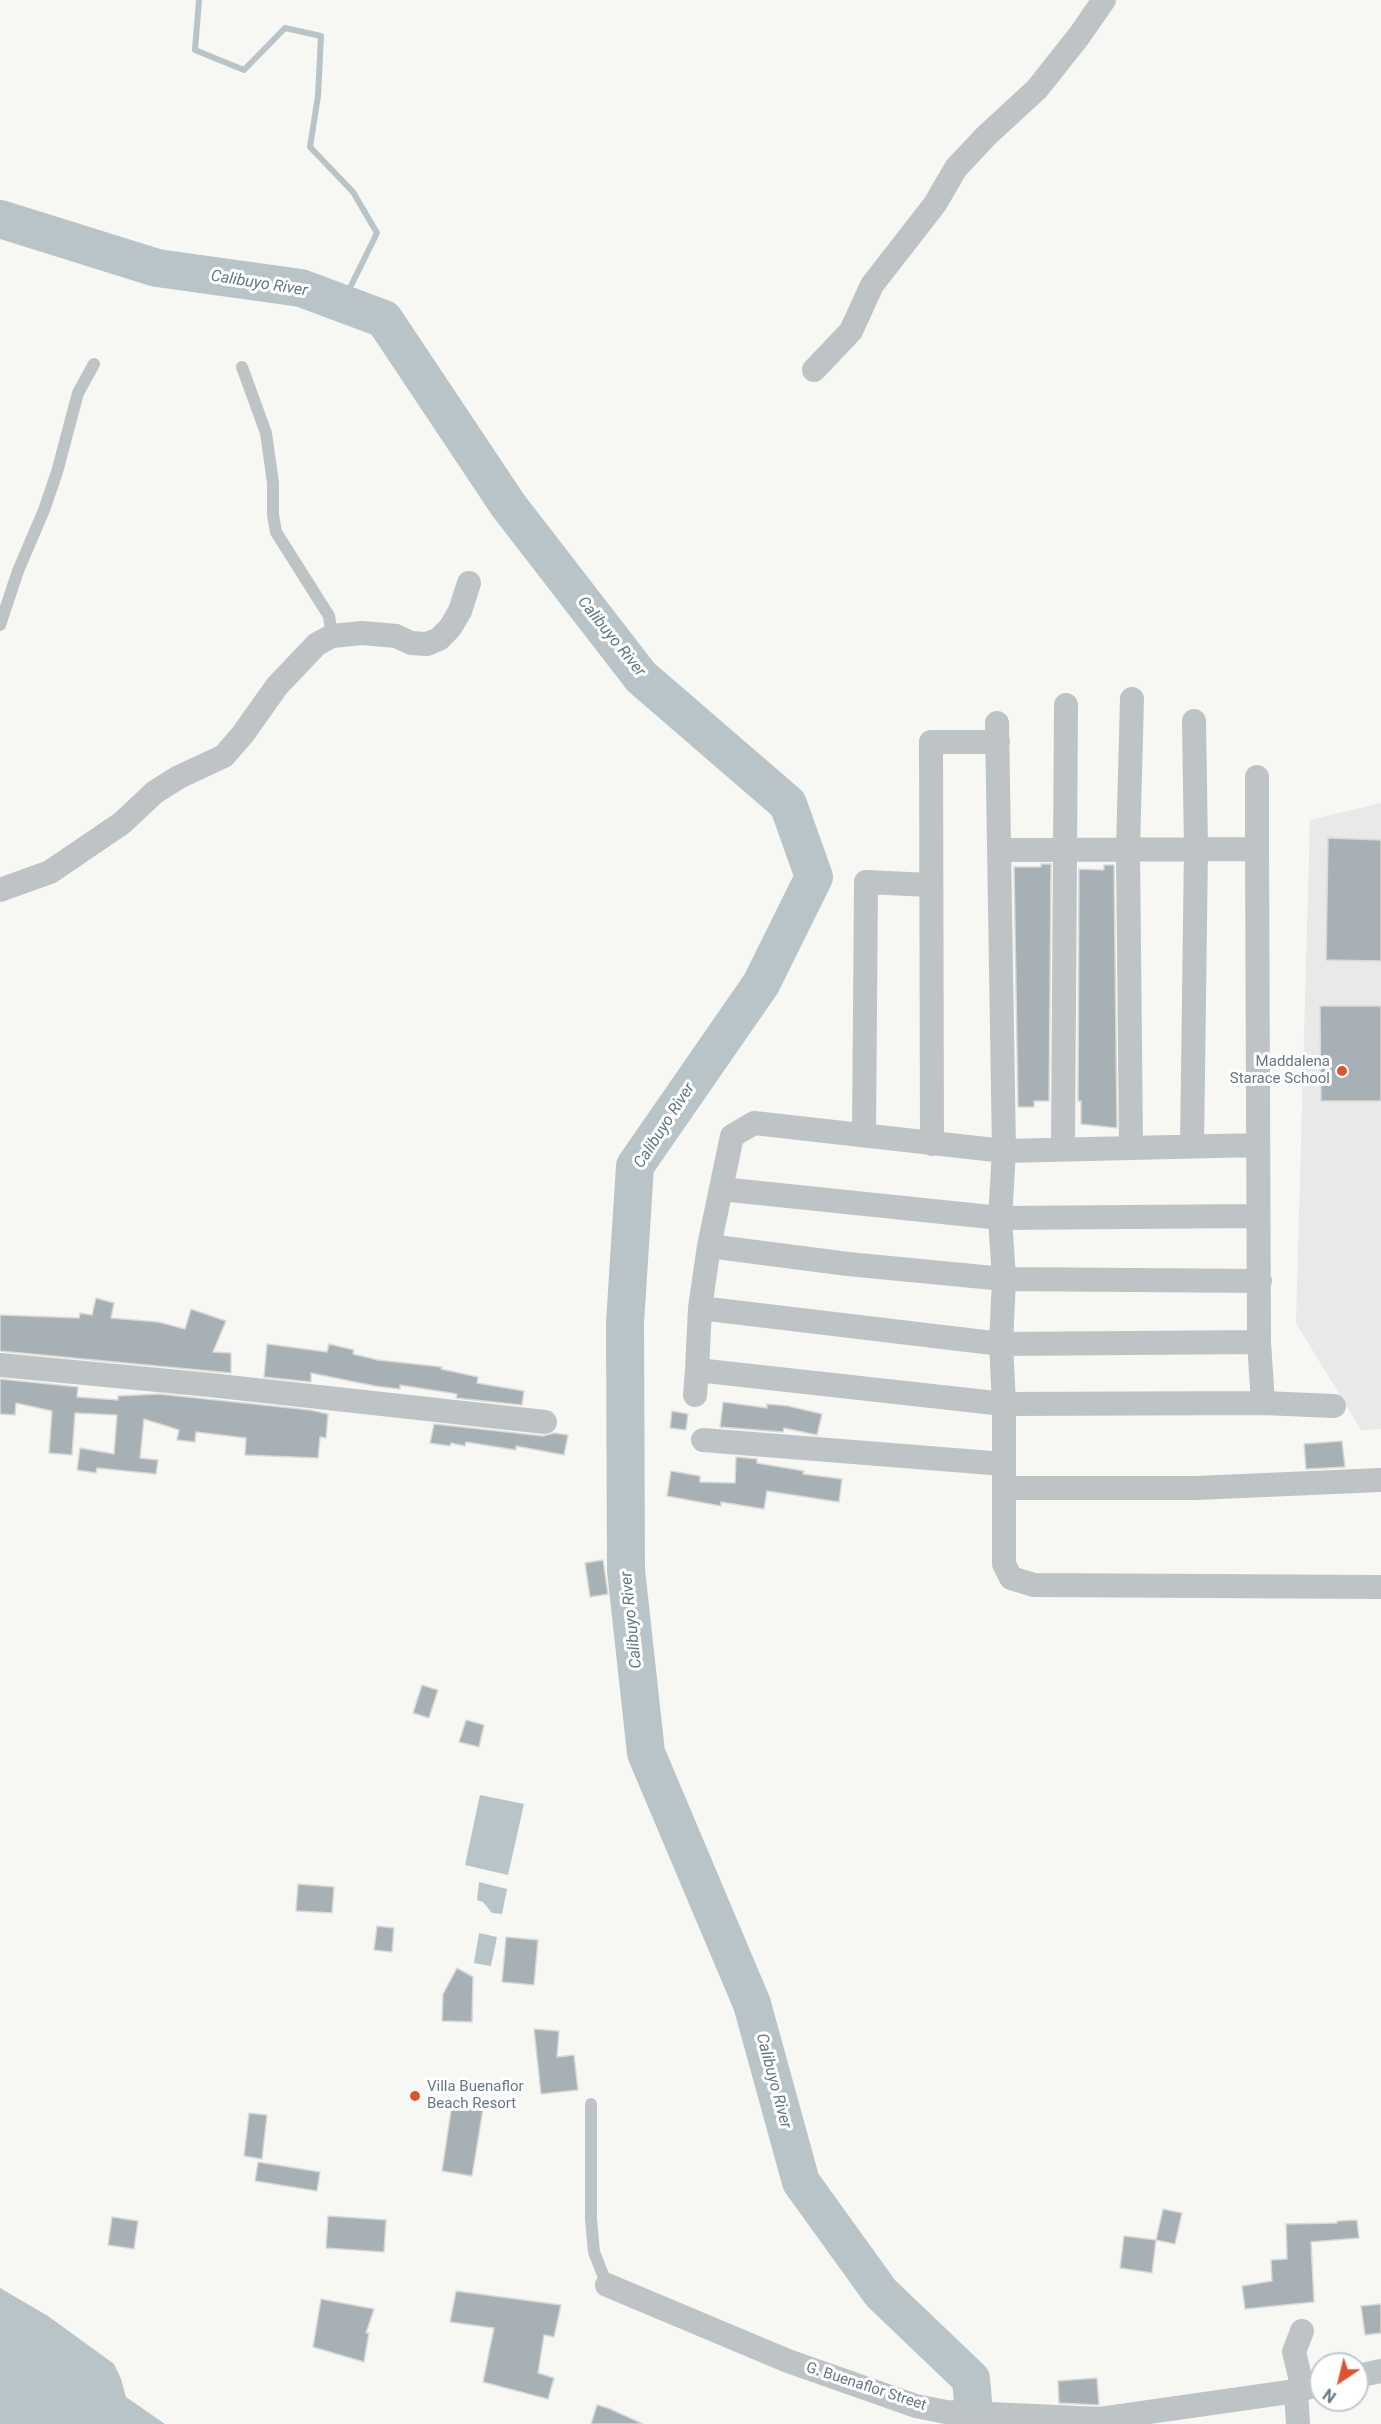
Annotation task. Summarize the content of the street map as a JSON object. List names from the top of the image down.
{
  "streets": {
    "street": ["G. Buenaflor Street"]
  },
  "water": ["Calibuyo River"],
  "places": ["Maddalena Starace School", "Villa Buenaflor Beach Resort"],
  "north": "bottom left"
}
